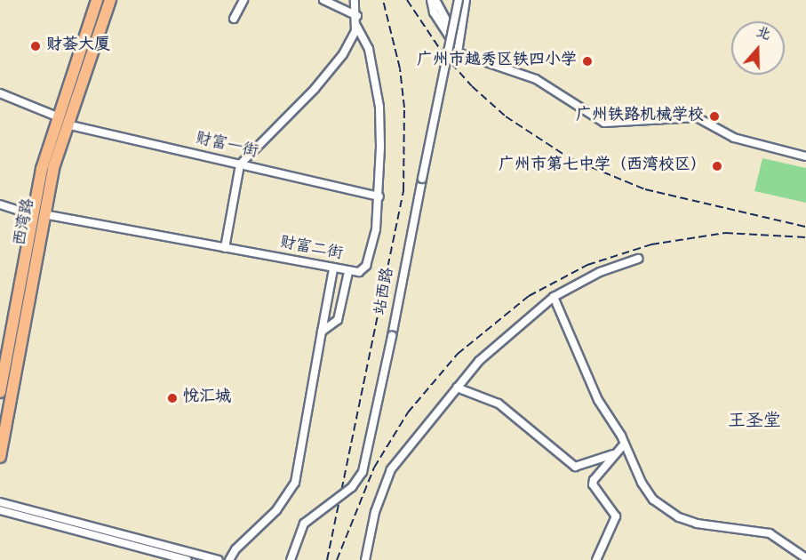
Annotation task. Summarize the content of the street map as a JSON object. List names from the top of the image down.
{
  "streets": {
    "main road": ["西湾路"],
    "street": ["财富一街", "财富二街", "站西路"]
  },
  "crossings": [
    ["财富一街", "西湾路"],
    ["西湾路", "财富二街"]
  ],
  "districts": ["王圣堂"],
  "places": [
    "财荟大厦",
    "广州市越秀区铁四小学",
    "广州铁路机械学校",
    "广州市第七中学（西湾校区）",
    "悦汇城"
  ],
  "north": "top"
}
